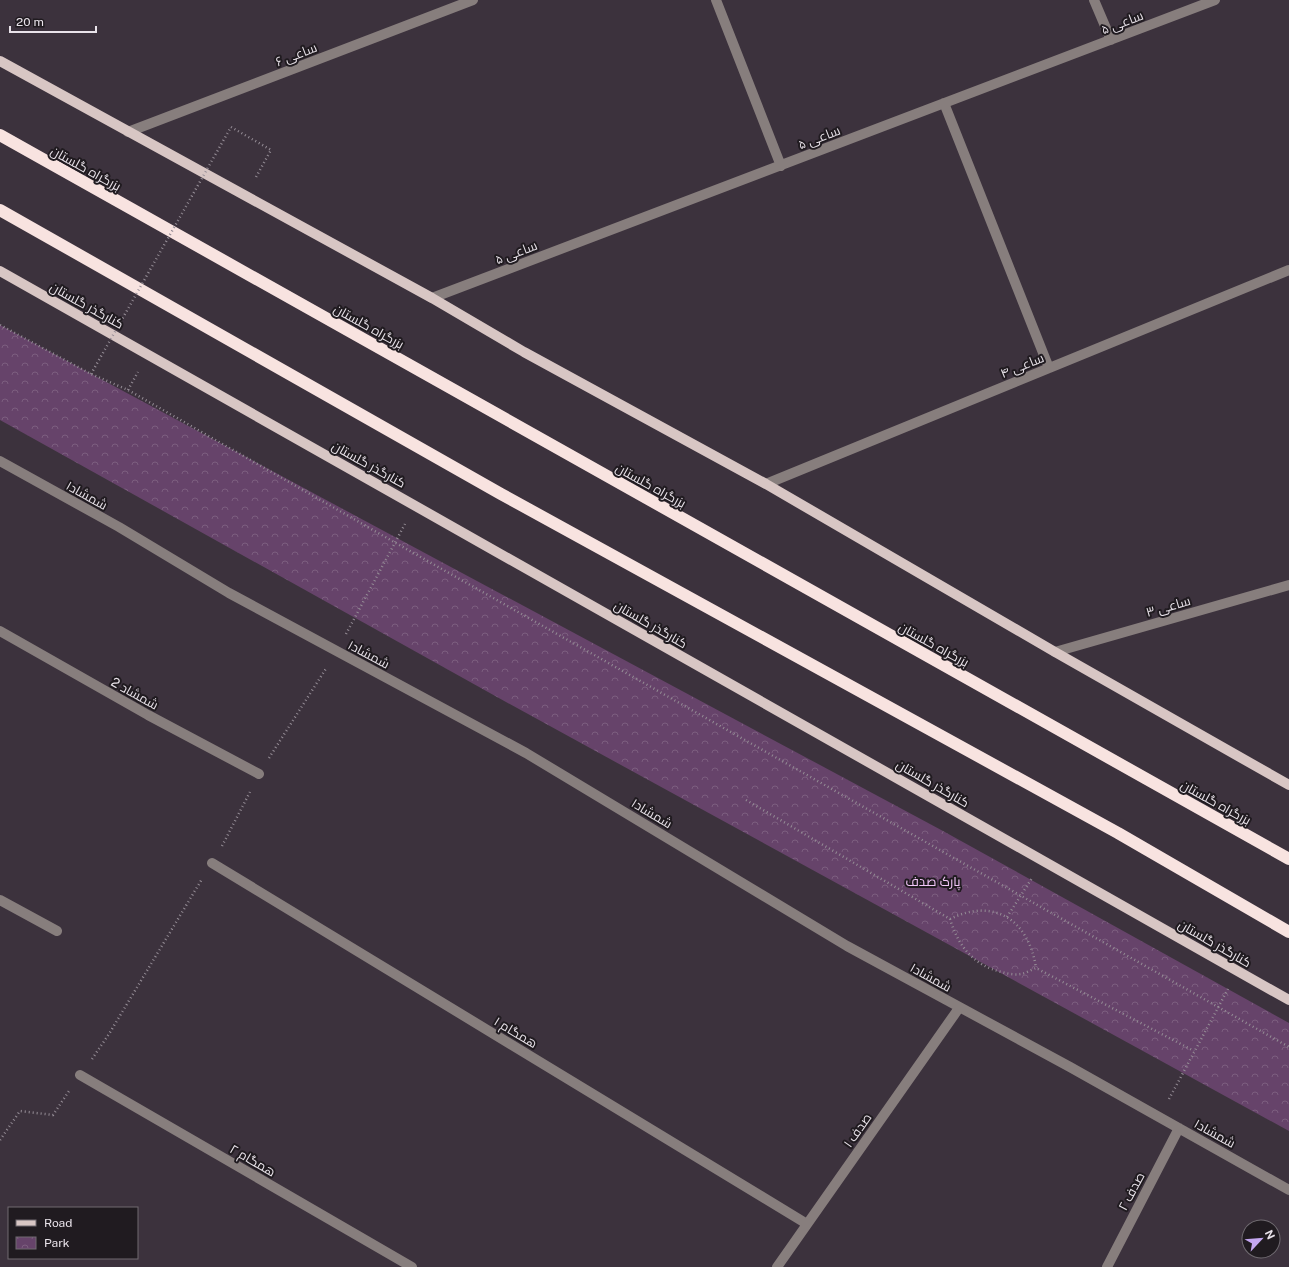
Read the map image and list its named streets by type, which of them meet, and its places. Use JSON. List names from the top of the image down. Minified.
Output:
{"streets":{"highway":["بزرگراه گلستان"],"main road":["کنارگذر گلستان"],"street":["ساعی ۵","ساعی ۶","ساعی ۴","شمشاد۱","ساعی ۳","شمشاد 2","همگام ۱","صدف ۱","همگام ۲","صدف ۲"]},"crossings":[["شمشاد۱","صدف ۱"],["شمشاد۱","صدف ۲"],["همگام ۱","صدف ۱"]],"parks":["پارک صدف"],"legend":["Road","Park"],"scale_bar":"20 m","north":"top right"}
